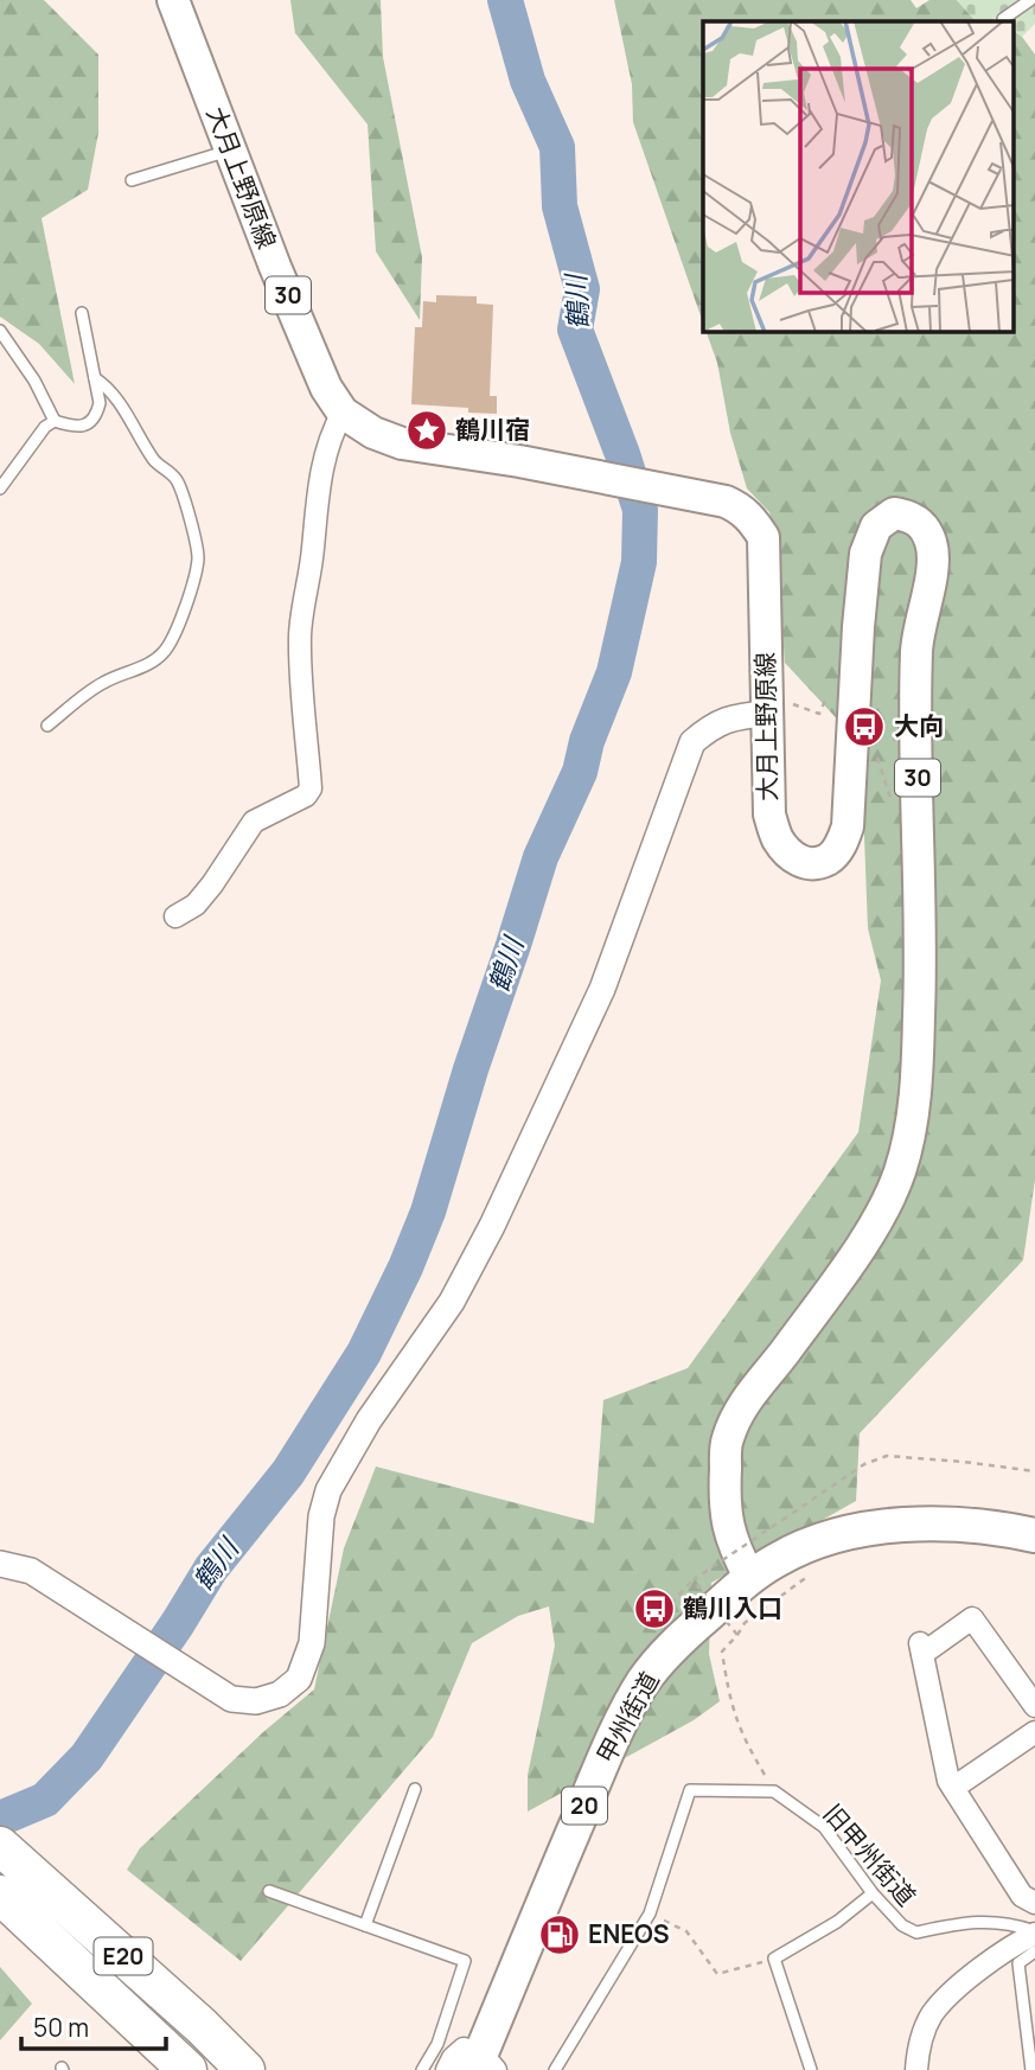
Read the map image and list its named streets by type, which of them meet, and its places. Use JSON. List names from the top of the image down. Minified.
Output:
{"streets":{"highway":["甲州街道","20","E20"],"main road":["大月上野原線","30"],"lane":["旧甲州街道"]},"crossings":[["大月上野原線","甲州街道"]],"water":["鶴川"],"places":{"place":["鶴川宿"],"bus stop":["大向","鶴川入口"],"fuel station":["ENEOS"]},"scale_bar":"50 m"}
